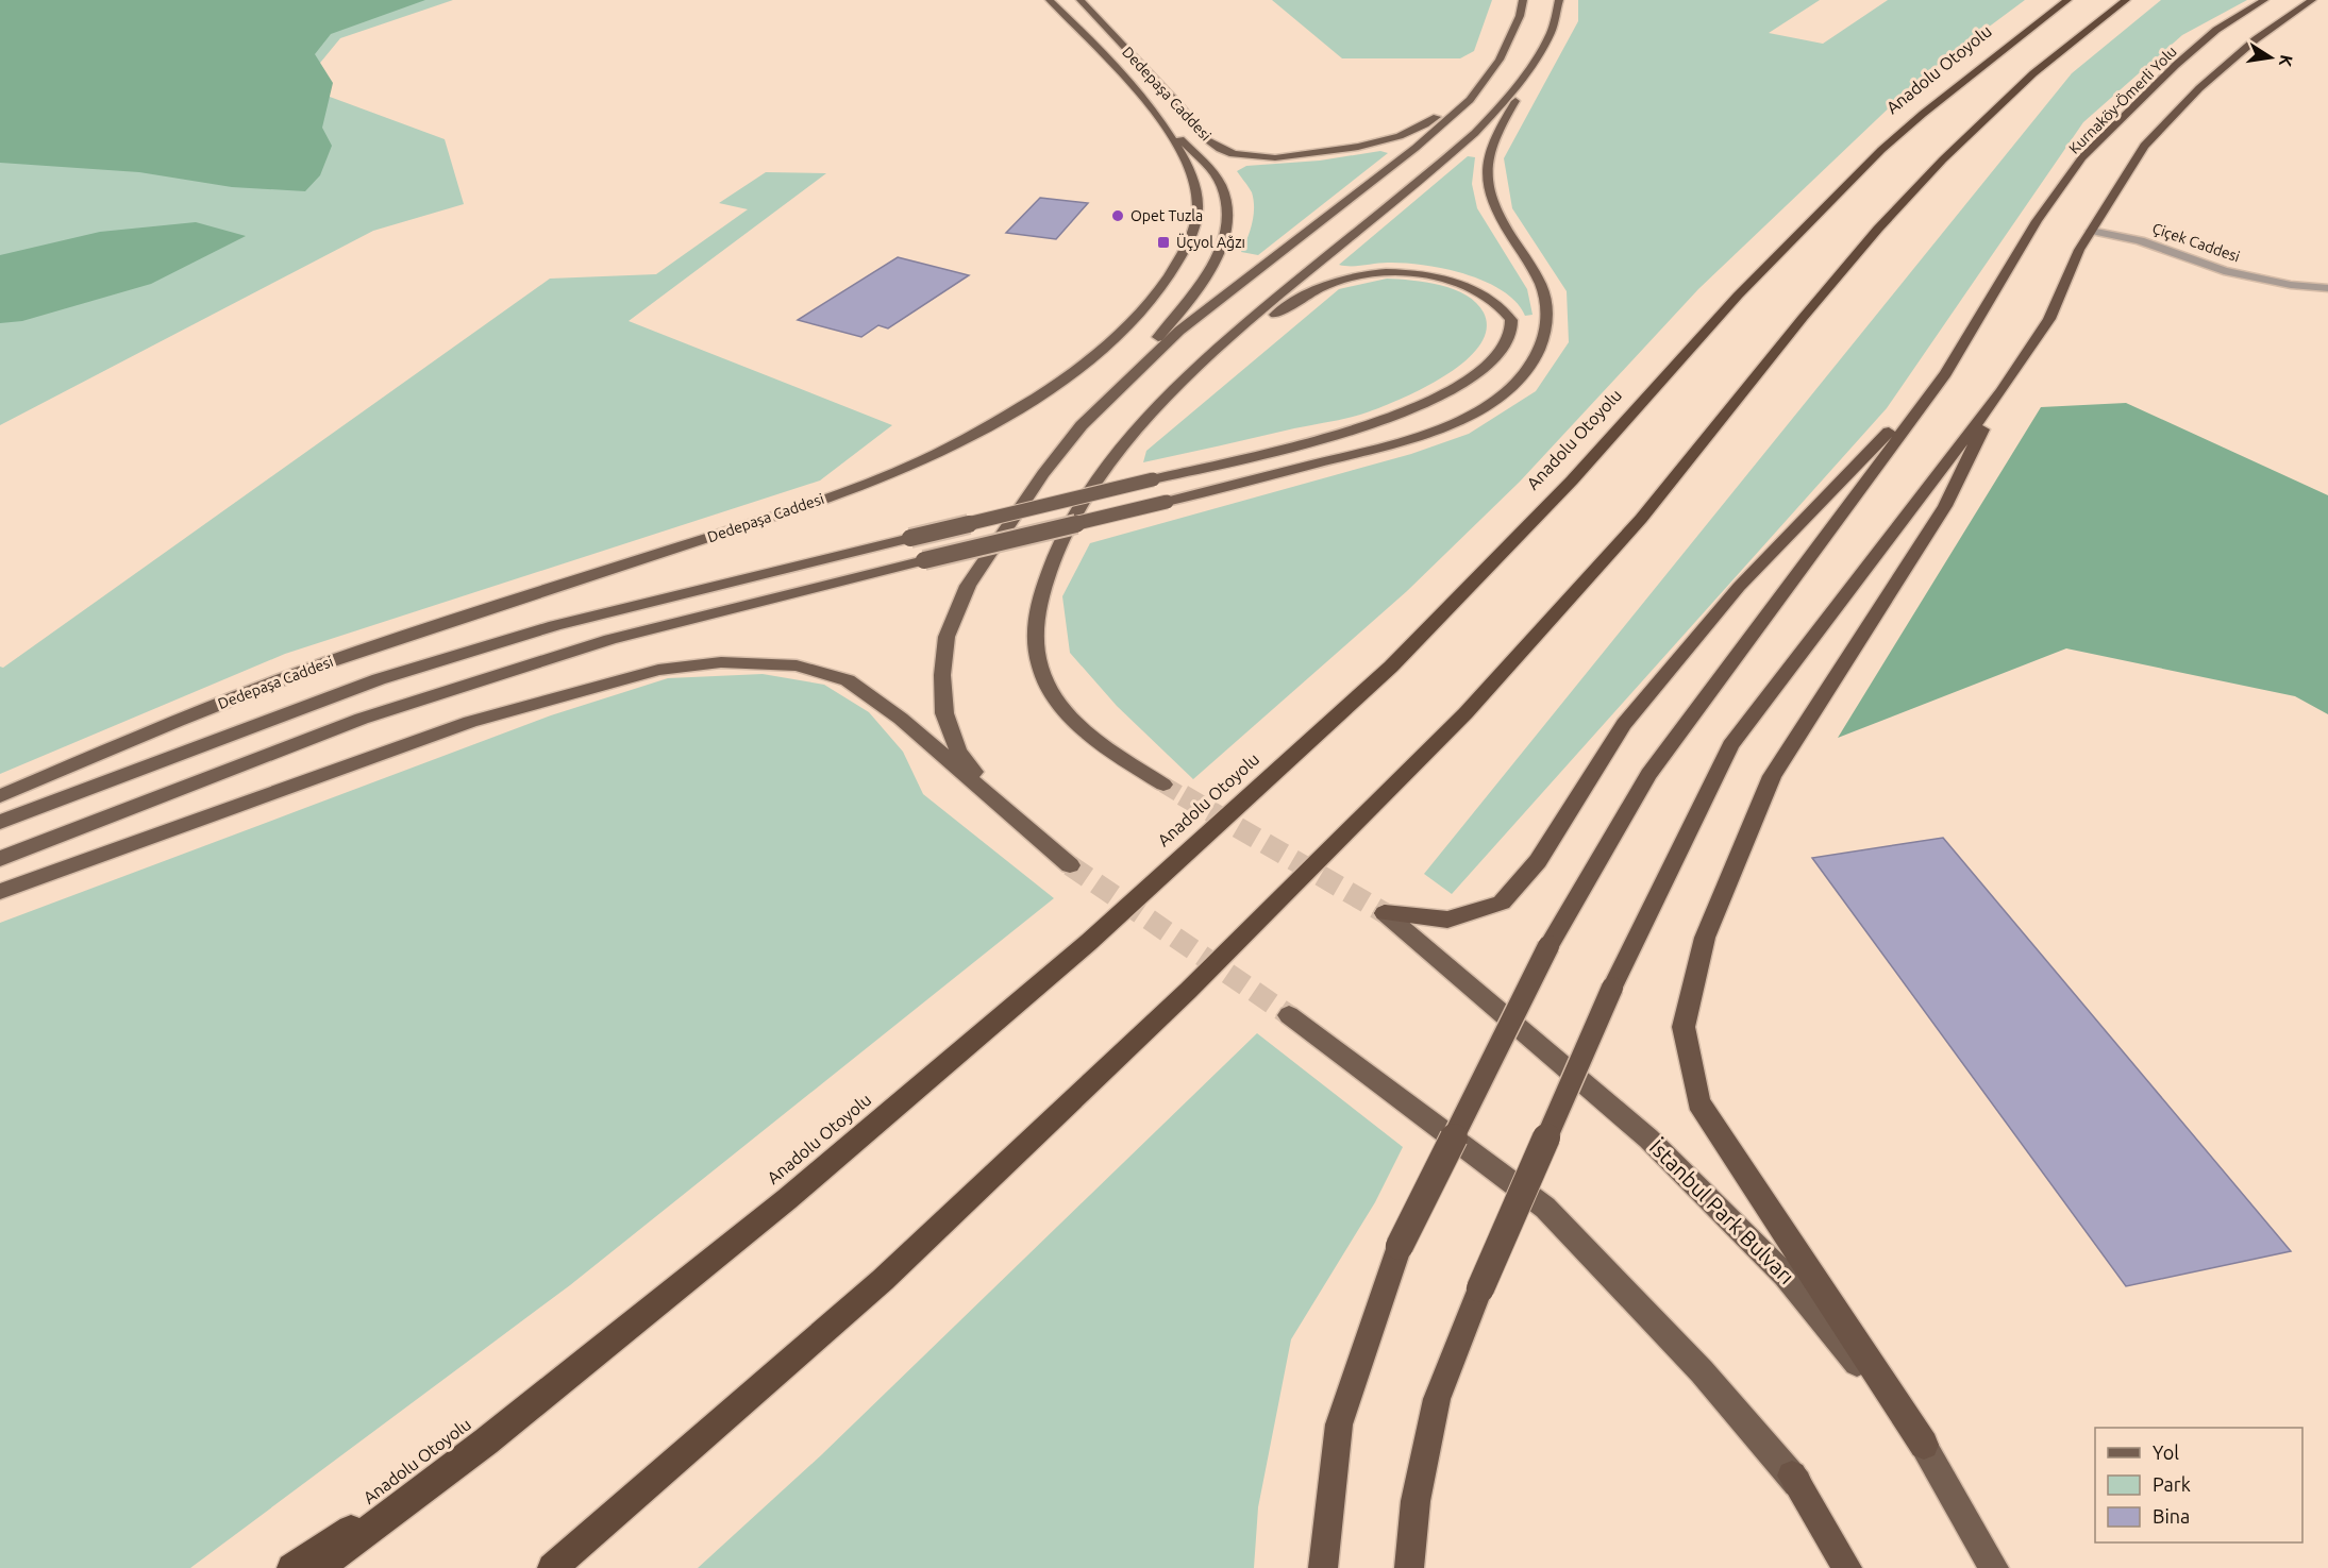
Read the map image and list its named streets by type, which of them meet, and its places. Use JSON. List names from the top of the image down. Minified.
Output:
{"streets":{"highway":["Anadolu Otoyolu","Kurnaköy-Ömerli Yolu"],"main road":["Dedepaşa Caddesi","İstanbul Park Bulvarı"],"street":["Çiçek Caddesi"]},"places":{"other":["Opet Tuzla"],"transit":["Üçyol Ağzı"]},"legend":["Yol","Park","Bina"],"north":"right"}
